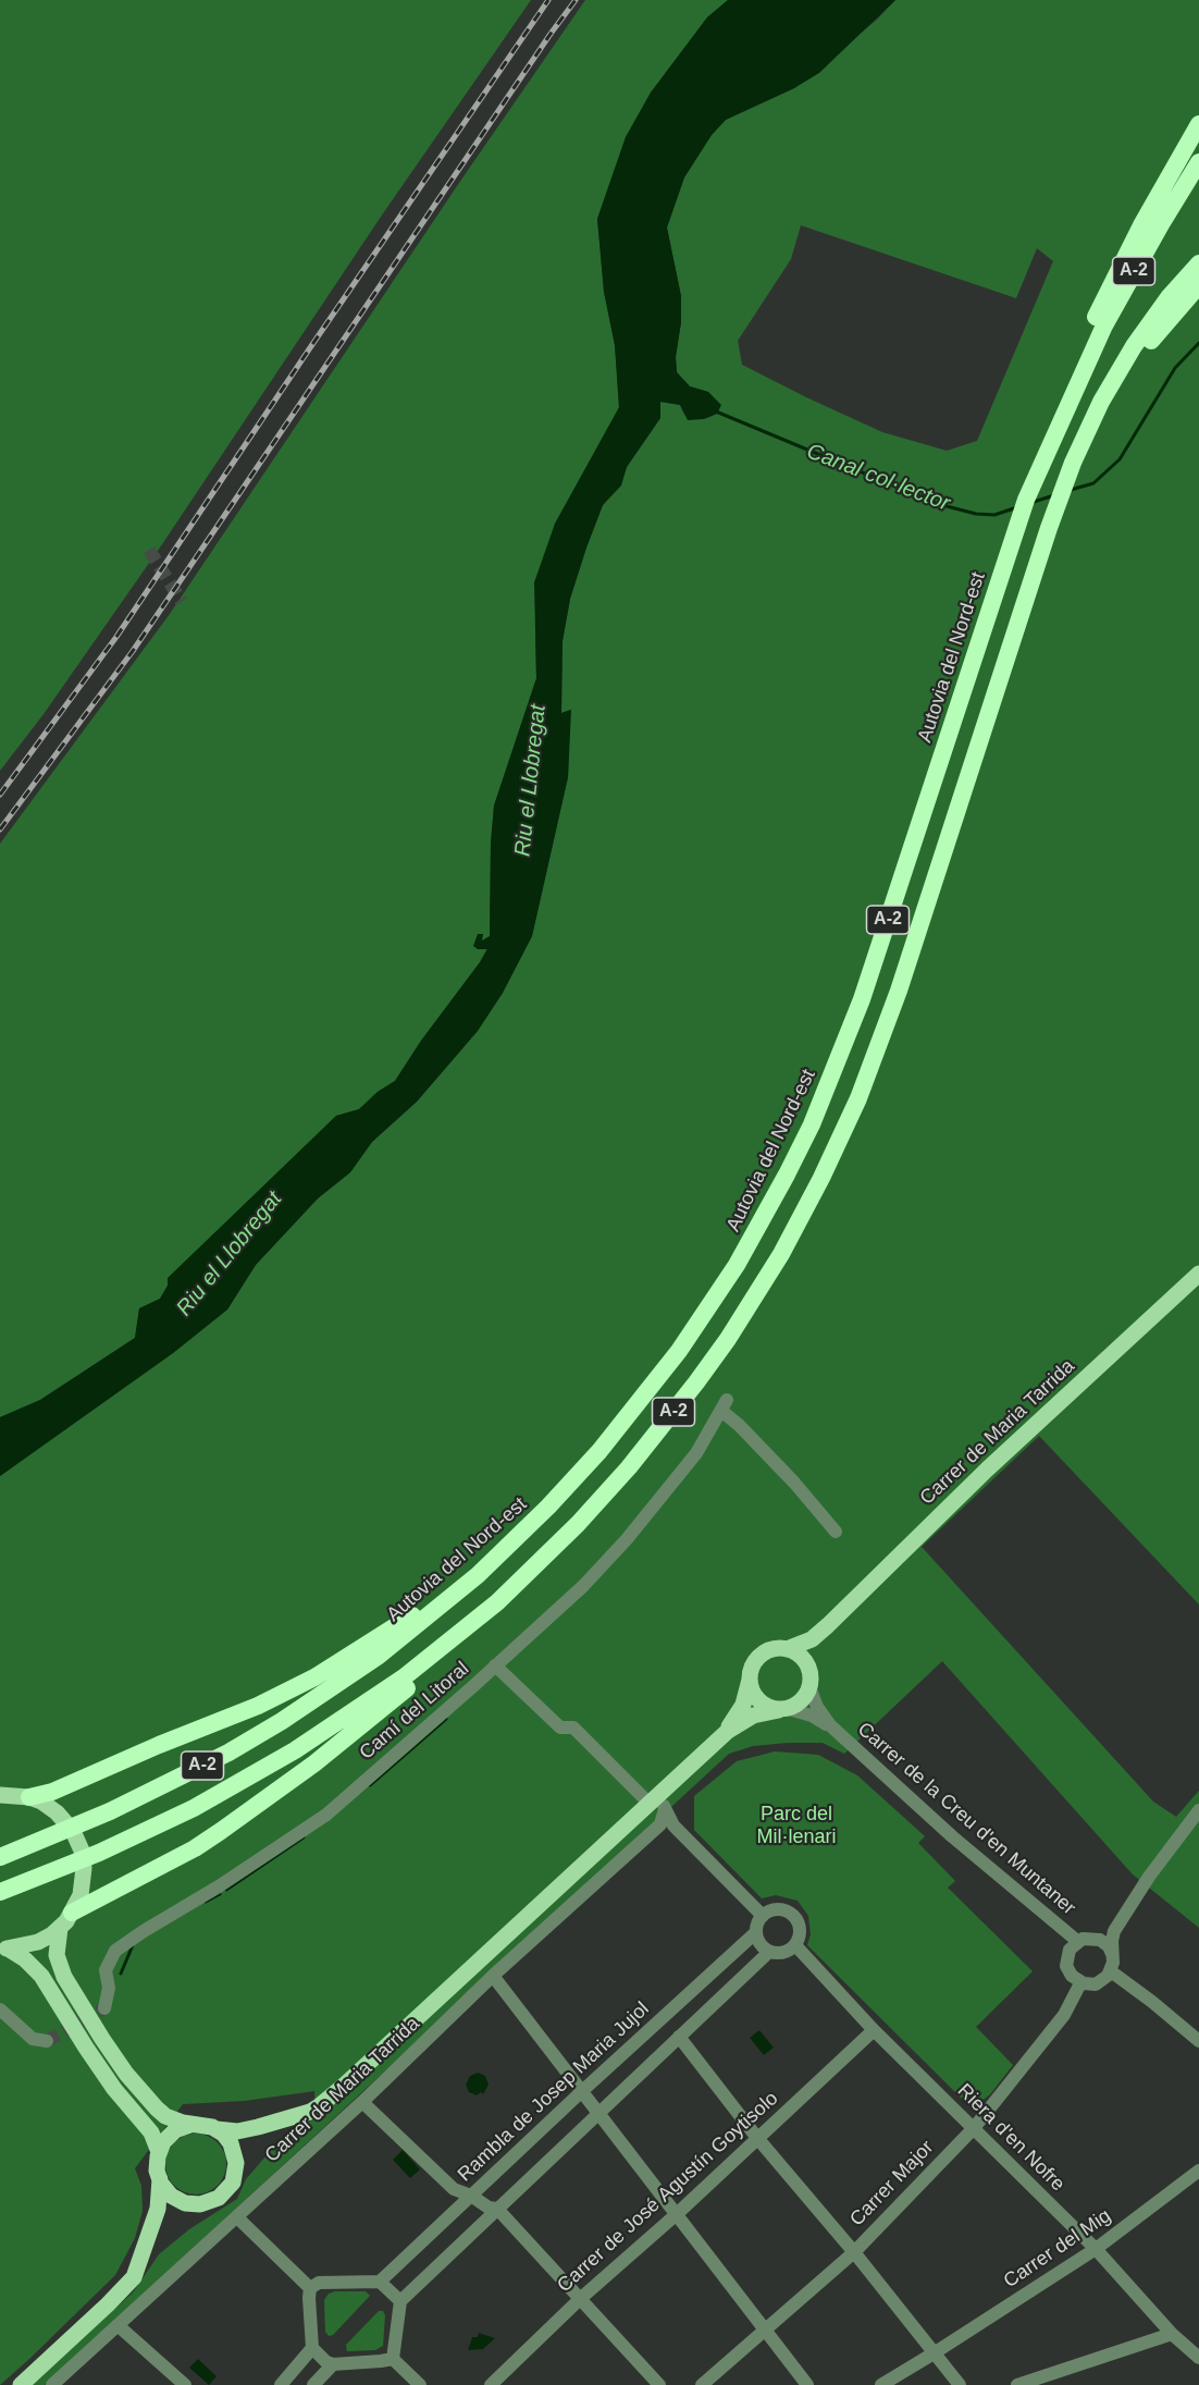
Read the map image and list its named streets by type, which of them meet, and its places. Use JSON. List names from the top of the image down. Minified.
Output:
{"streets":{"highway":["A-2","Autovia del Nord-est"],"main road":["Carrer de Maria Tarrida"],"street":["Camí del Litoral","Carrer de la Creu d'en Muntaner","Rambla de Josep Maria Jujol","Riera d'en Nofre","Carrer Major","Carrer de José Agustín Goytisolo","Carrer del Mig"]},"crossings":[["Carrer de Maria Tarrida","Carrer de la Creu d'en Muntaner"],["Carrer de la Creu d'en Muntaner","Carrer Major"],["Rambla de Josep Maria Jujol","Riera d'en Nofre"],["Riera d'en Nofre","Carrer Major"],["Riera d'en Nofre","Carrer de José Agustín Goytisolo"],["Riera d'en Nofre","Carrer del Mig"]],"water":["Canal col·lector","Riu el Llobregat"],"parks":["Parc del Mil·lenari"]}
